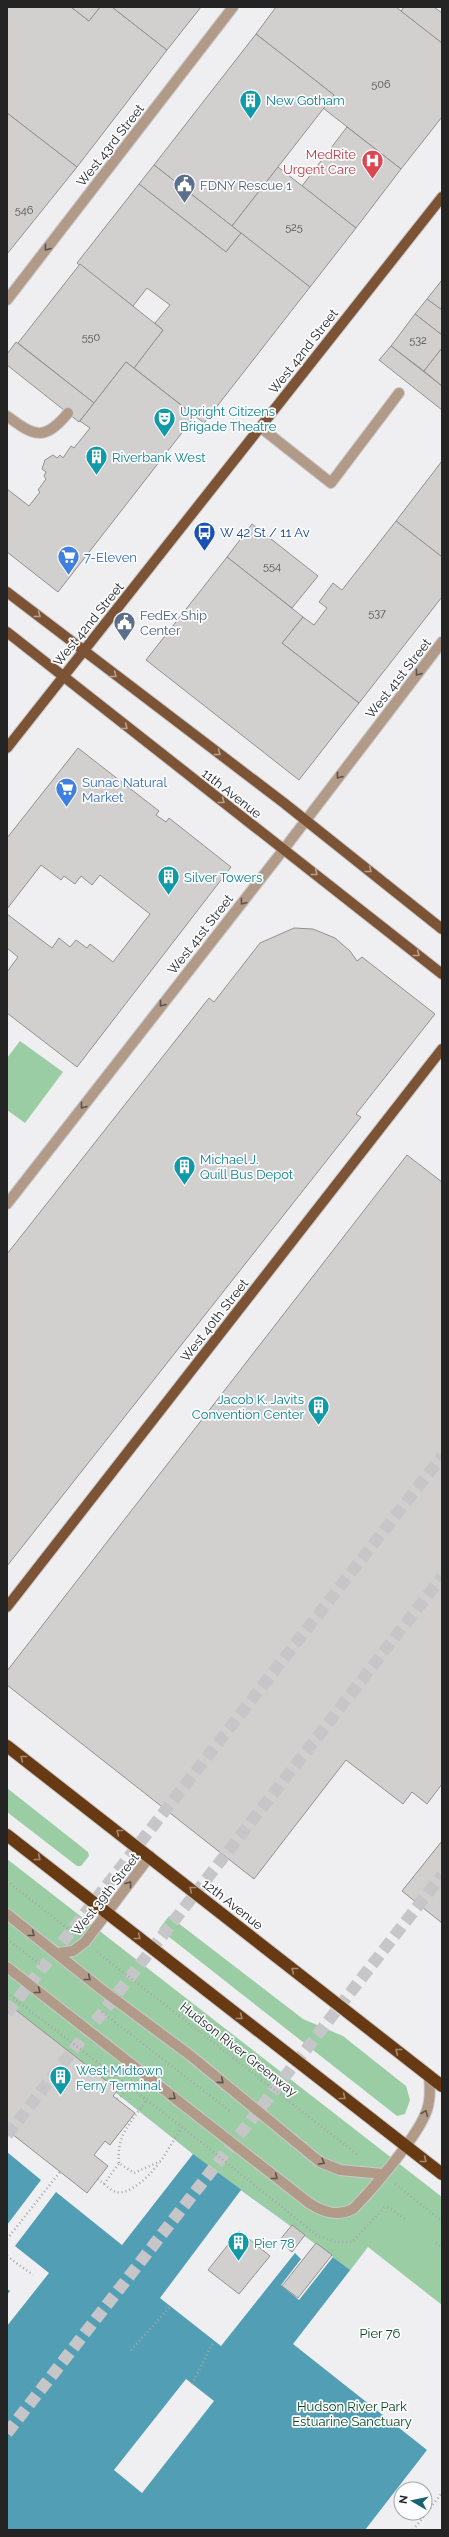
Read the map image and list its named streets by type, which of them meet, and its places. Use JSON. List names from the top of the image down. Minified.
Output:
{"streets":{"highway":["12th Avenue"],"main road":["West 42nd Street","11th Avenue","West 40th Street"],"street":["West 43rd Street","West 41st Street","West 39th Street"],"path":["Hudson River Greenway"]},"crossings":[["West 42nd Street","11th Avenue"],["West 41st Street","11th Avenue"],["West 39th Street","12th Avenue"]],"one_way":["West 43rd Street","West 41st Street","11th Avenue","West 39th Street"],"parks":["Pier 76","Hudson River Park Estuarine Sanctuary"],"places":{"building":["New Gotham","Riverbank West","Silver Towers","Michael J. Quill Bus Depot","Jacob K. Javits Convention Center","West Midtown Ferry Terminal","Pier 78"],"hospital":["MedRite Urgent Care"],"public building":["FDNY Rescue 1","FedEx Ship Center"],"theatre":["Upright Citizens Brigade Theatre"],"bus stop":["W 42 St / 11 Av"],"supermarket":["7-Eleven","Sunac Natural Market"]},"house_numbers":["506","546","525","550","532","554","537"],"north":"left"}
